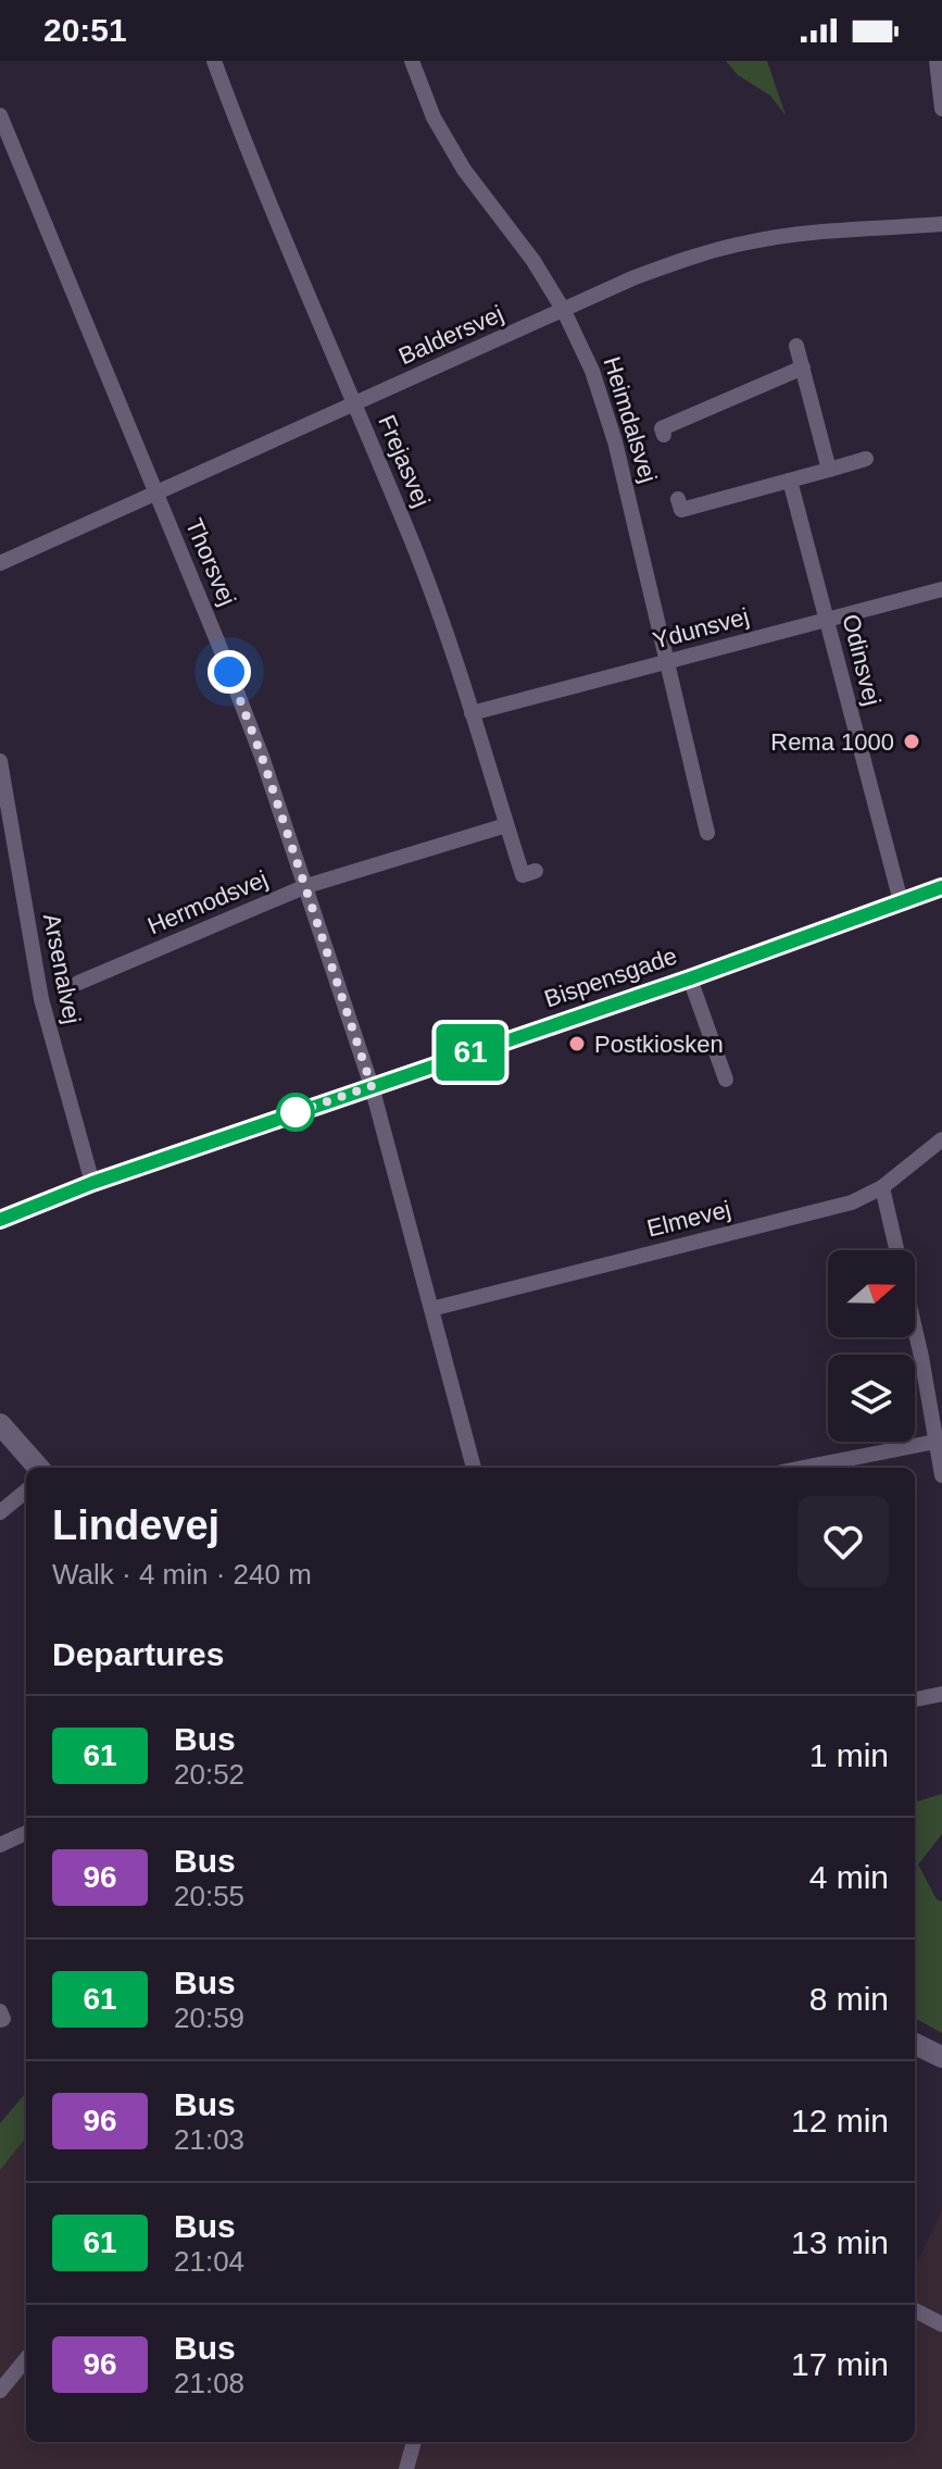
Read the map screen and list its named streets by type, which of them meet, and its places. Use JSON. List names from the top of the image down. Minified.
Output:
{"streets":{"street":["Baldersvej","Heimdalsvej","Frejasvej","Thorsvej","Ydunsvej","Odinsvej","Hermodsvej","Arsenalvej","Bispensgade","Elmevej"]},"crossings":[["Baldersvej","Heimdalsvej"],["Baldersvej","Frejasvej"],["Baldersvej","Thorsvej"],["Heimdalsvej","Ydunsvej"],["Frejasvej","Ydunsvej"],["Frejasvej","Hermodsvej"],["Thorsvej","Hermodsvej"],["Thorsvej","Bispensgade"],["Thorsvej","Elmevej"],["Ydunsvej","Odinsvej"],["Odinsvej","Bispensgade"],["Arsenalvej","Bispensgade"]],"places":["Rema 1000","Postkiosken"],"lines":["bus line 61"],"north":"right","page":{"status":"20:51","on_map":"61","heading":[["Lindevej","Walk · 4 min · 240 m"],"Departures"],"list":[{"mark":"61","name":"Bus","note":"20:52","value":"1 min"},{"mark":"96","name":"Bus","note":"20:55","value":"4 min"},{"mark":"61","name":"Bus","note":"20:59","value":"8 min"},{"mark":"96","name":"Bus","note":"21:03","value":"12 min"},{"mark":"61","name":"Bus","note":"21:04","value":"13 min"},{"mark":"96","name":"Bus","note":"21:08","value":"17 min"}]}}
